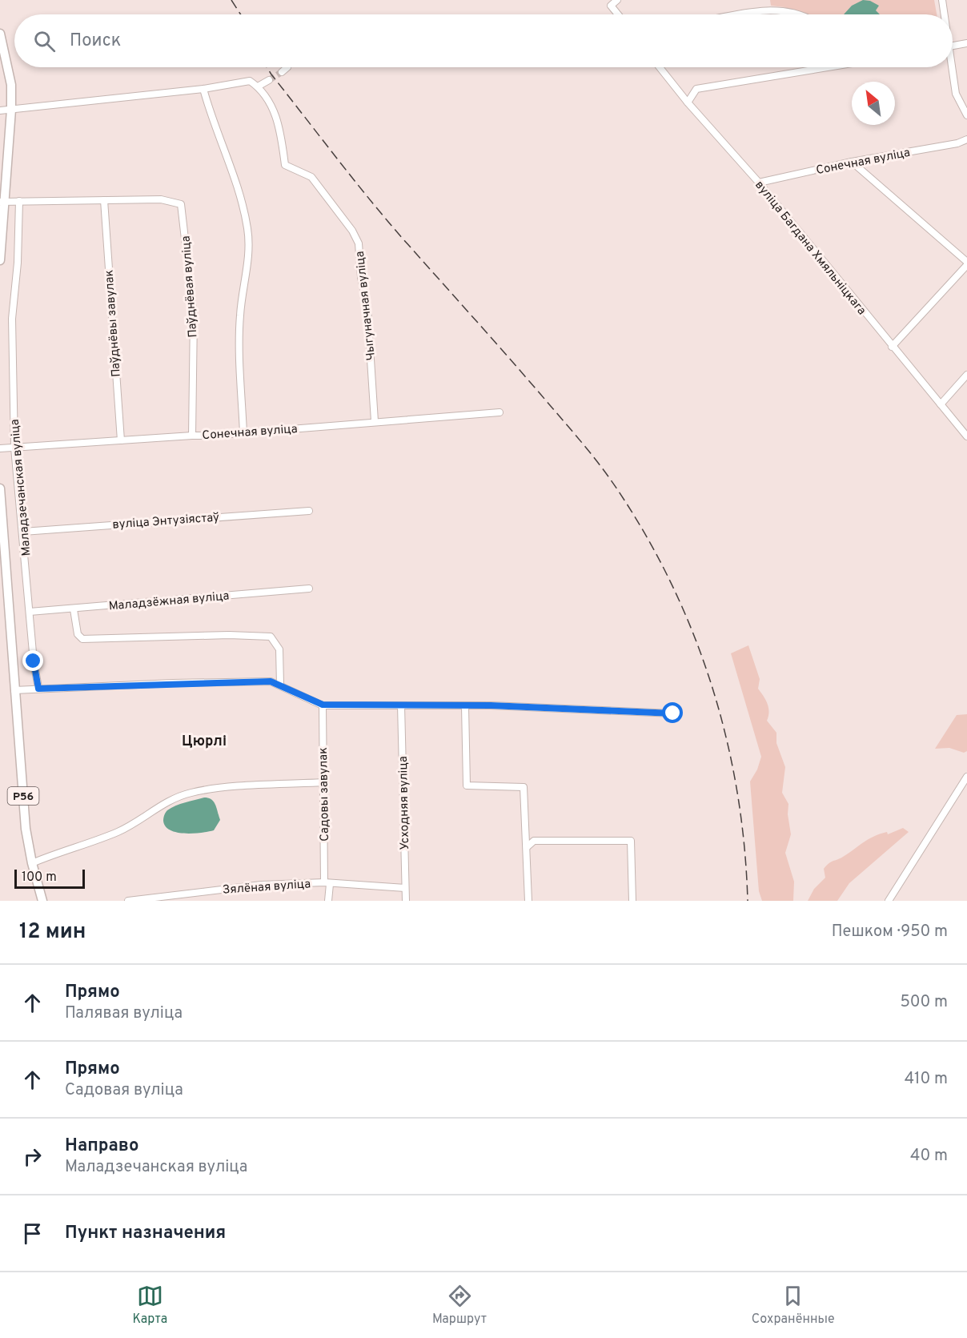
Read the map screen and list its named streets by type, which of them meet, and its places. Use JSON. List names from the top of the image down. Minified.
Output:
{"streets":{"main road":["Маладзечанская вуліца","Р56"],"street":["Сонечная вуліца","вуліца Багдана Хмяльніцкага","Паўднёвая вуліца","Чыгуначная вуліца","Паўднёвы завулак","вуліца Энтузіястаў","Маладзёжная вуліца","Садовы завулак","Усходняя вуліца","Зялёная вуліца"]},"crossings":[["Сонечная вуліца","вуліца Багдана Хмяльніцкага"],["Сонечная вуліца","Паўднёвая вуліца"],["Сонечная вуліца","Чыгуначная вуліца"],["Сонечная вуліца","Паўднёвы завулак"],["Сонечная вуліца","Маладзечанская вуліца"],["Паўднёвая вуліца","Паўднёвы завулак"],["Маладзечанская вуліца","вуліца Энтузіястаў"],["Маладзечанская вуліца","Маладзёжная вуліца"],["Садовы завулак","Зялёная вуліца"],["Усходняя вуліца","Зялёная вуліца"]],"districts":["Цюрлі"],"scale_bar":"100 m","north":"top left","page":{"search":"Поиск","scale":"100 m","heading":["12 мин","Пешком · 950 m"],"list":[["Прямо","Палявая вуліца","500 m"],["Прямо","Садовая вуліца","410 m"],["Направо","Маладзечанская вуліца","40 m"],"Пункт назначения"],"nav":["Карта","Маршрут","Сохранённые"]}}
